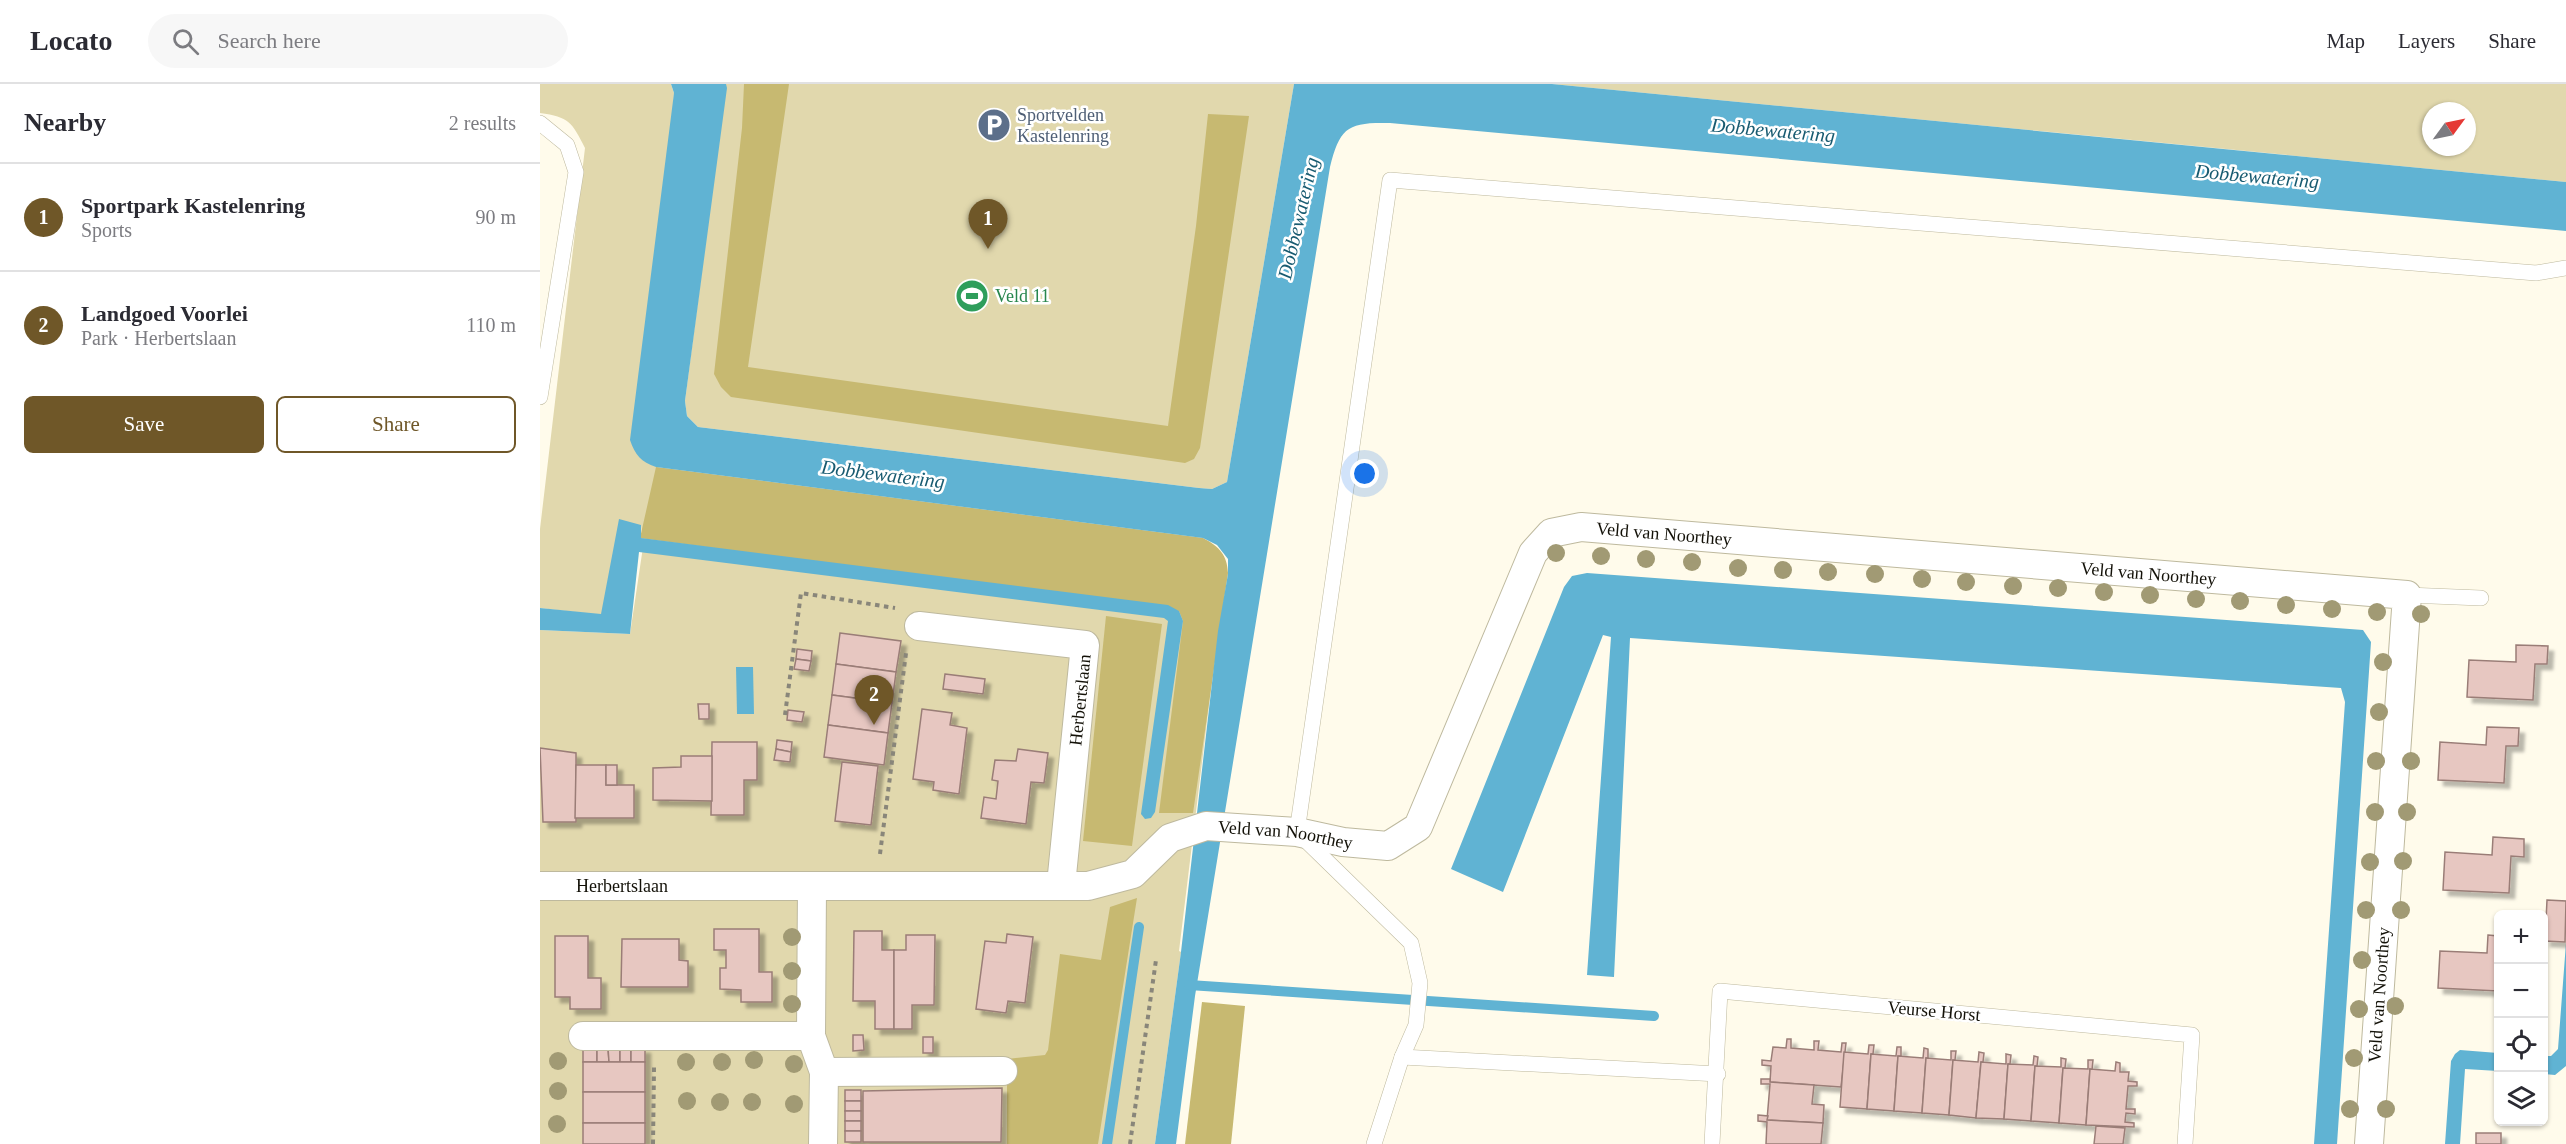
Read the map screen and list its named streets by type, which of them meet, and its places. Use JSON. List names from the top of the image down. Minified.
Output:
{"streets":{"street":["Veld van Noorthey","Herbertslaan"],"lane":["Veurse Horst"]},"crossings":[["Veld van Noorthey","Herbertslaan"]],"water":["Dobbewatering"],"places":{"parking":["Sportvelden Kastelenring"],"sports":["Veld 11"]},"north":"top right","page":{"header":"Locato","search":"Search here","nav":["Map","Layers","Share"],"heading":["Nearby","2 results"],"list":[{"mark":"1","name":"Sportpark Kastelenring","note":"Sports","value":"90 m"},{"mark":"2","name":"Landgoed Voorlei","note":"Park · Herbertslaan","value":"110 m"}],"pins":["1","2"],"buttons":["Save","Share"],"map_buttons":["+","−"]}}
